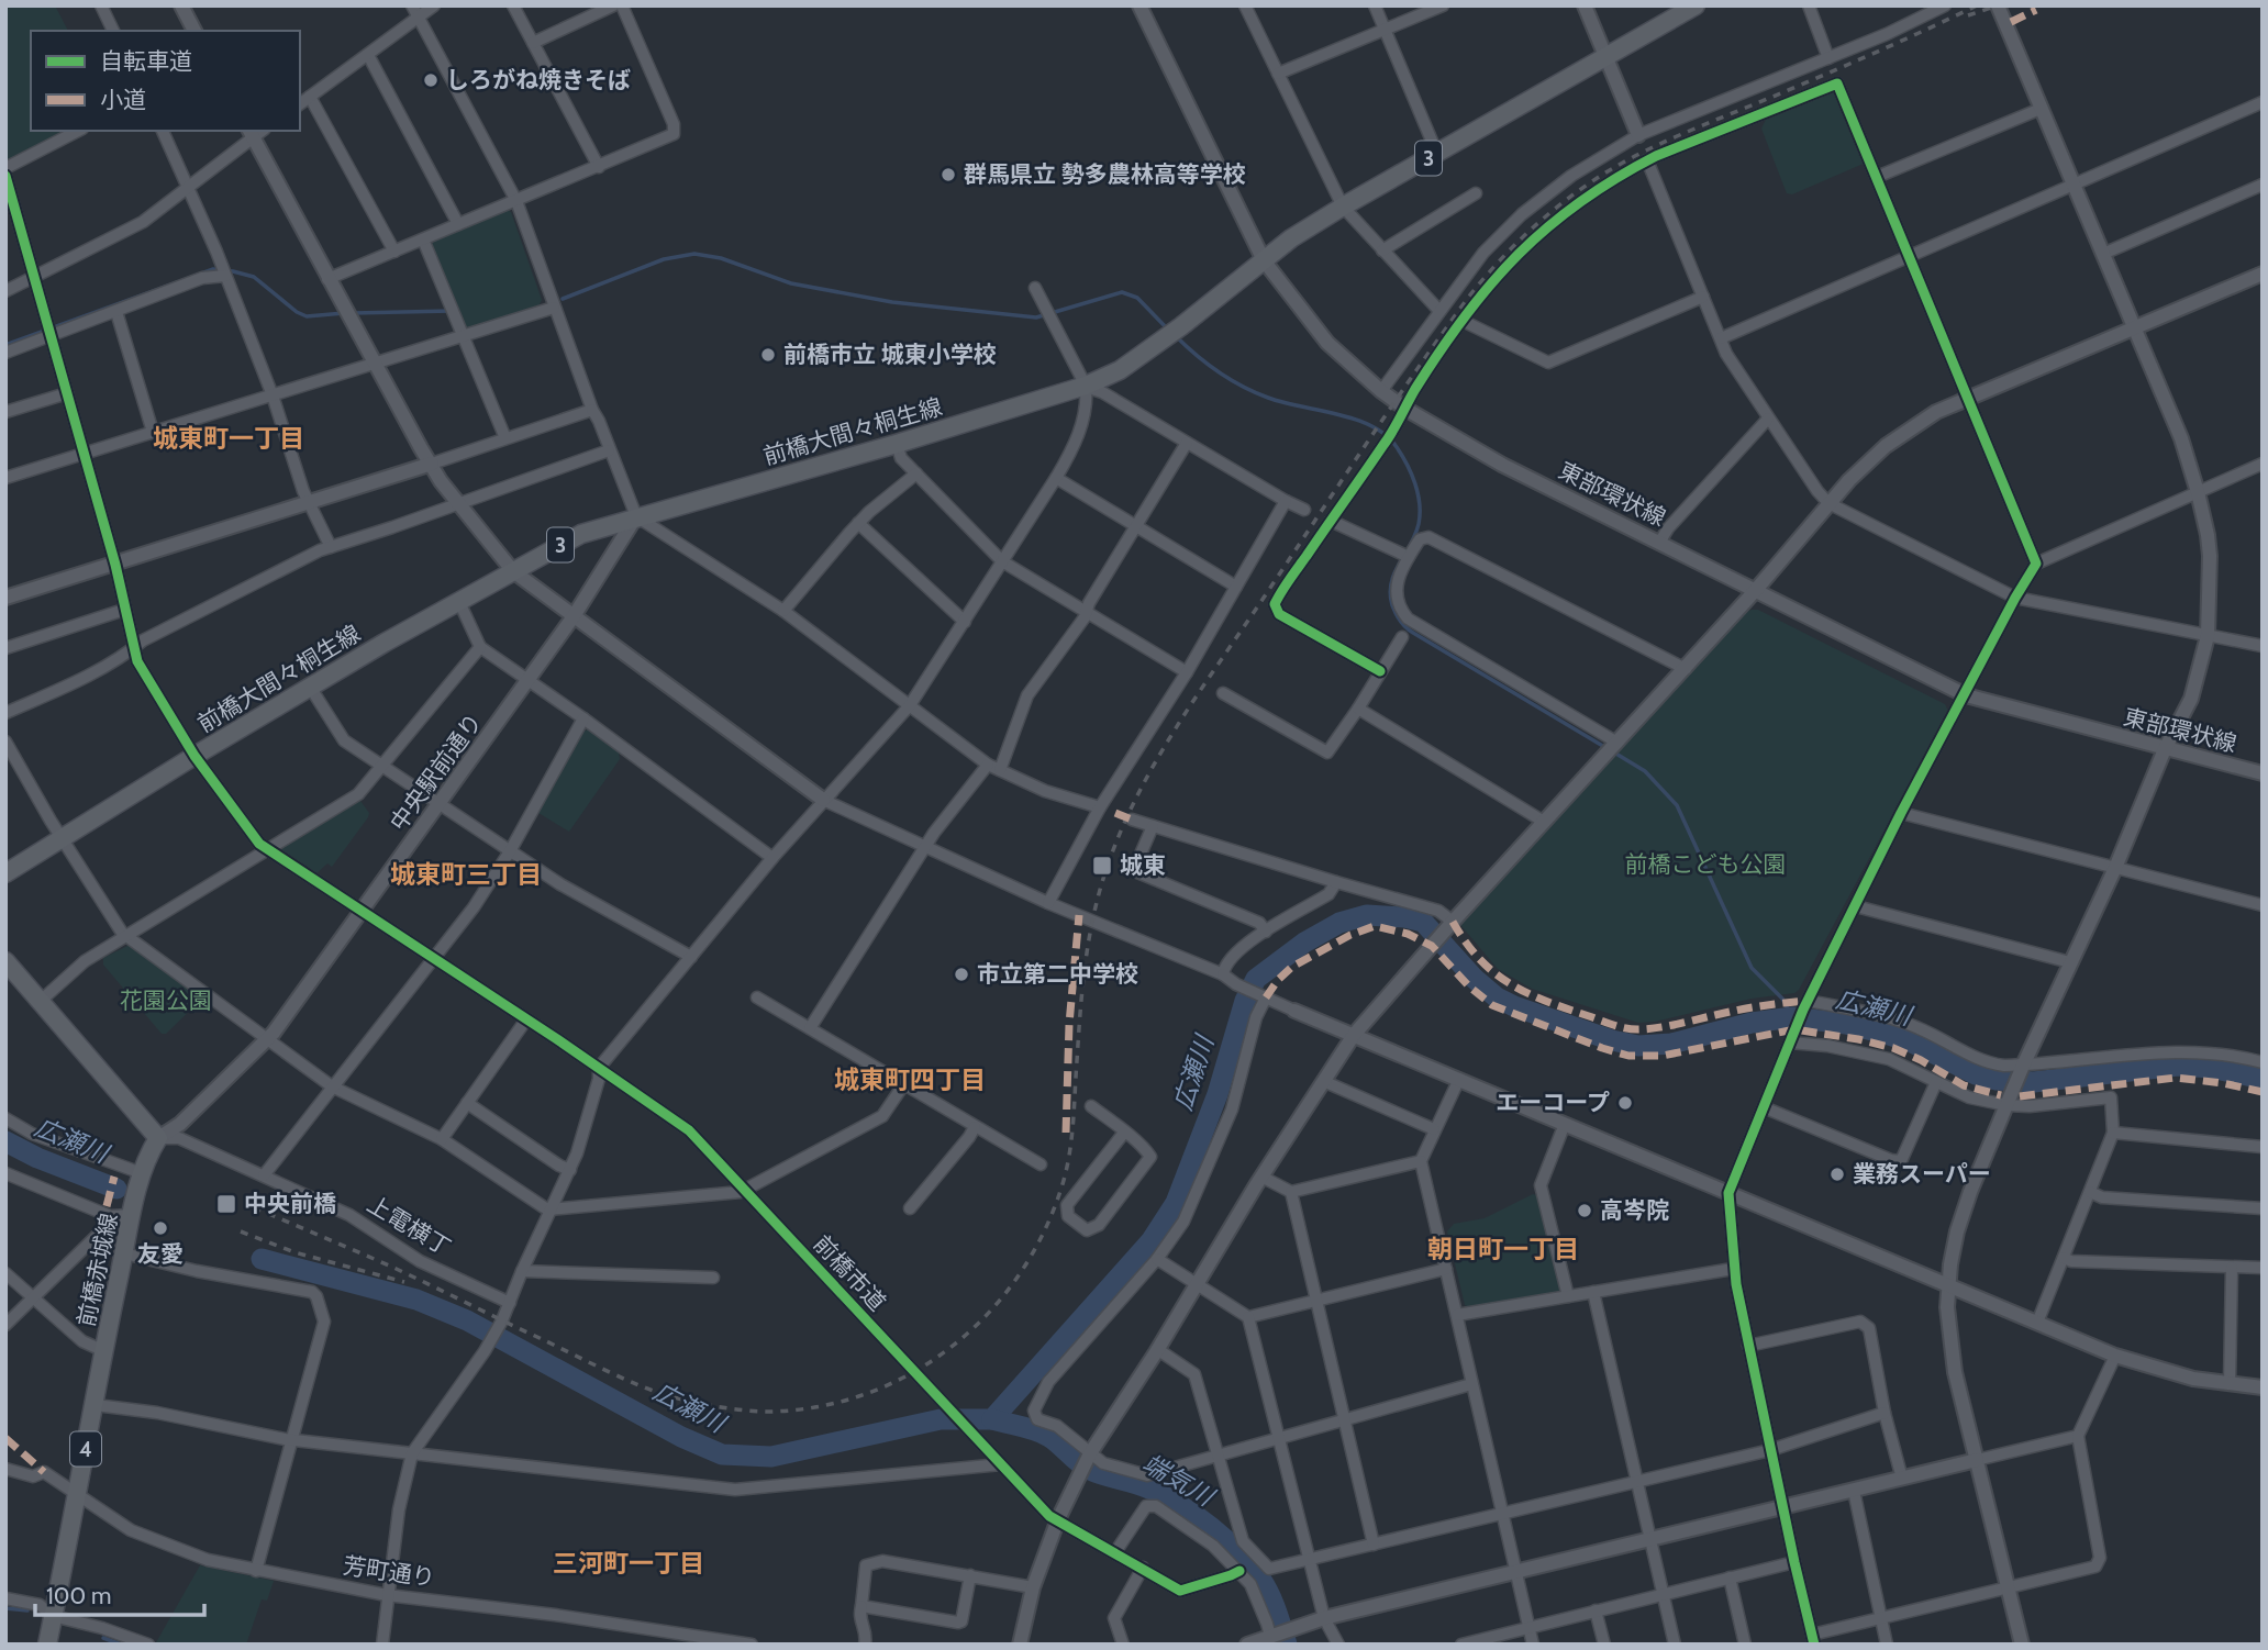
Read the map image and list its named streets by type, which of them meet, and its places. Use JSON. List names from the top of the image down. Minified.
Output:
{"streets":{"main road":["3","前橋大間々桐生線","前橋赤城線","4"],"street":["東部環状線","中央駅前通り","上電横丁","前橋市道","芳町通り"]},"crossings":[["前橋大間々桐生線","東部環状線"],["前橋大間々桐生線","中央駅前通り"],["前橋大間々桐生線","前橋市道"],["中央駅前通り","上電横丁"],["中央駅前通り","前橋赤城線"],["中央駅前通り","前橋市道"],["上電横丁","前橋赤城線"],["前橋赤城線","芳町通り"]],"districts":["城東町一丁目","城東町三丁目","城東町四丁目","朝日町一丁目","三河町一丁目"],"water":["広瀬川","端気川"],"parks":["前橋こども公園","花園公園"],"places":{"other":["しろがね焼きそば","群馬県立 勢多農林高等学校","前橋市立 城東小学校","市立第二中学校","エーコープ","業務スーパー","高岑院","友愛"],"transit":["城東","中央前橋"]},"legend":["自転車道","小道"],"scale_bar":"100 m"}
